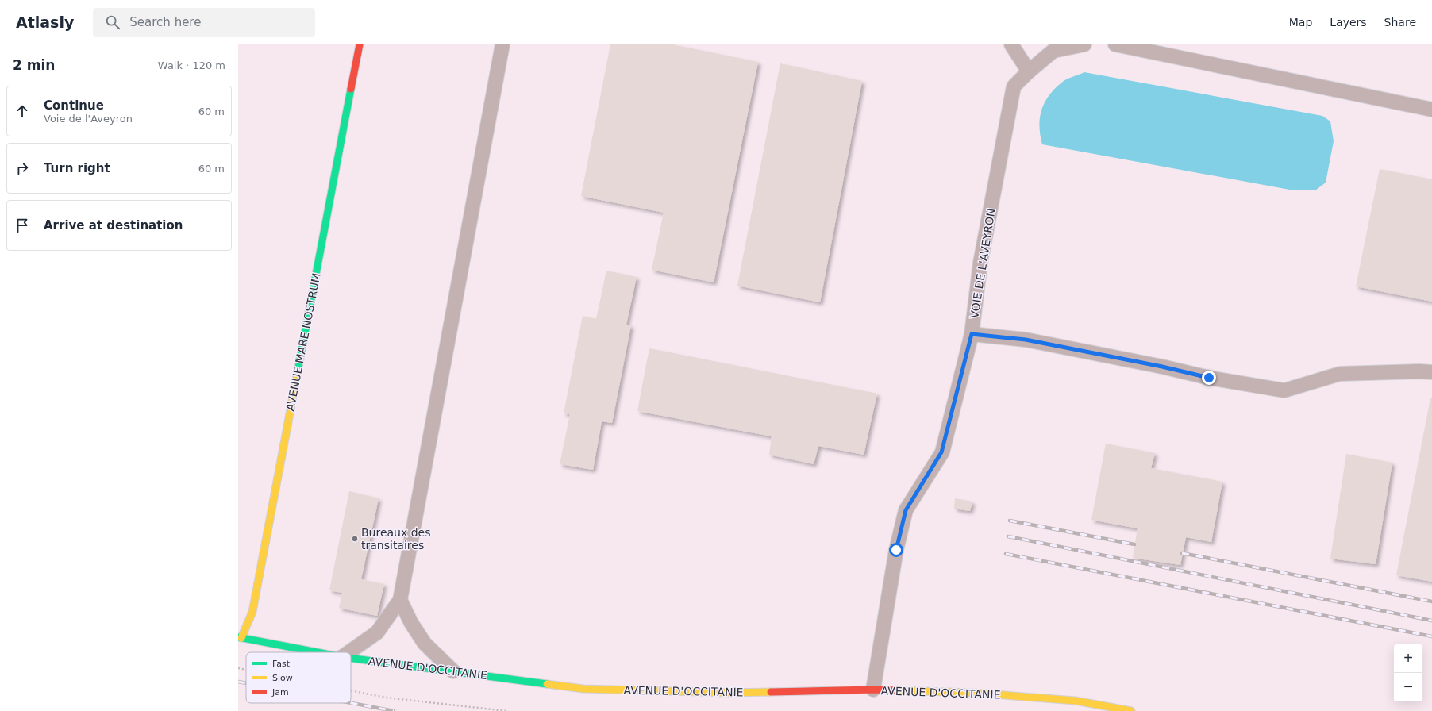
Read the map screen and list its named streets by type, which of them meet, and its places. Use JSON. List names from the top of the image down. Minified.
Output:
{"streets":{"street":["AVENUE MARE NOSTRUM","AVENUE D'OCCITANIE"],"lane":["VOIE DE L'AVEYRON"]},"crossings":[["VOIE DE L'AVEYRON","AVENUE D'OCCITANIE"],["AVENUE MARE NOSTRUM","AVENUE D'OCCITANIE"]],"places":["Bureaux des transitaires"],"legend":["Fast","Slow","Jam"],"page":{"header":"Atlasly","search":"Search here","nav":["Map","Layers","Share"],"heading":["2 min","Walk · 120 m"],"list":[["Continue","Voie de l'Aveyron","60 m"],["Turn right","60 m"],"Arrive at destination"],"map_buttons":["+","−"]}}
